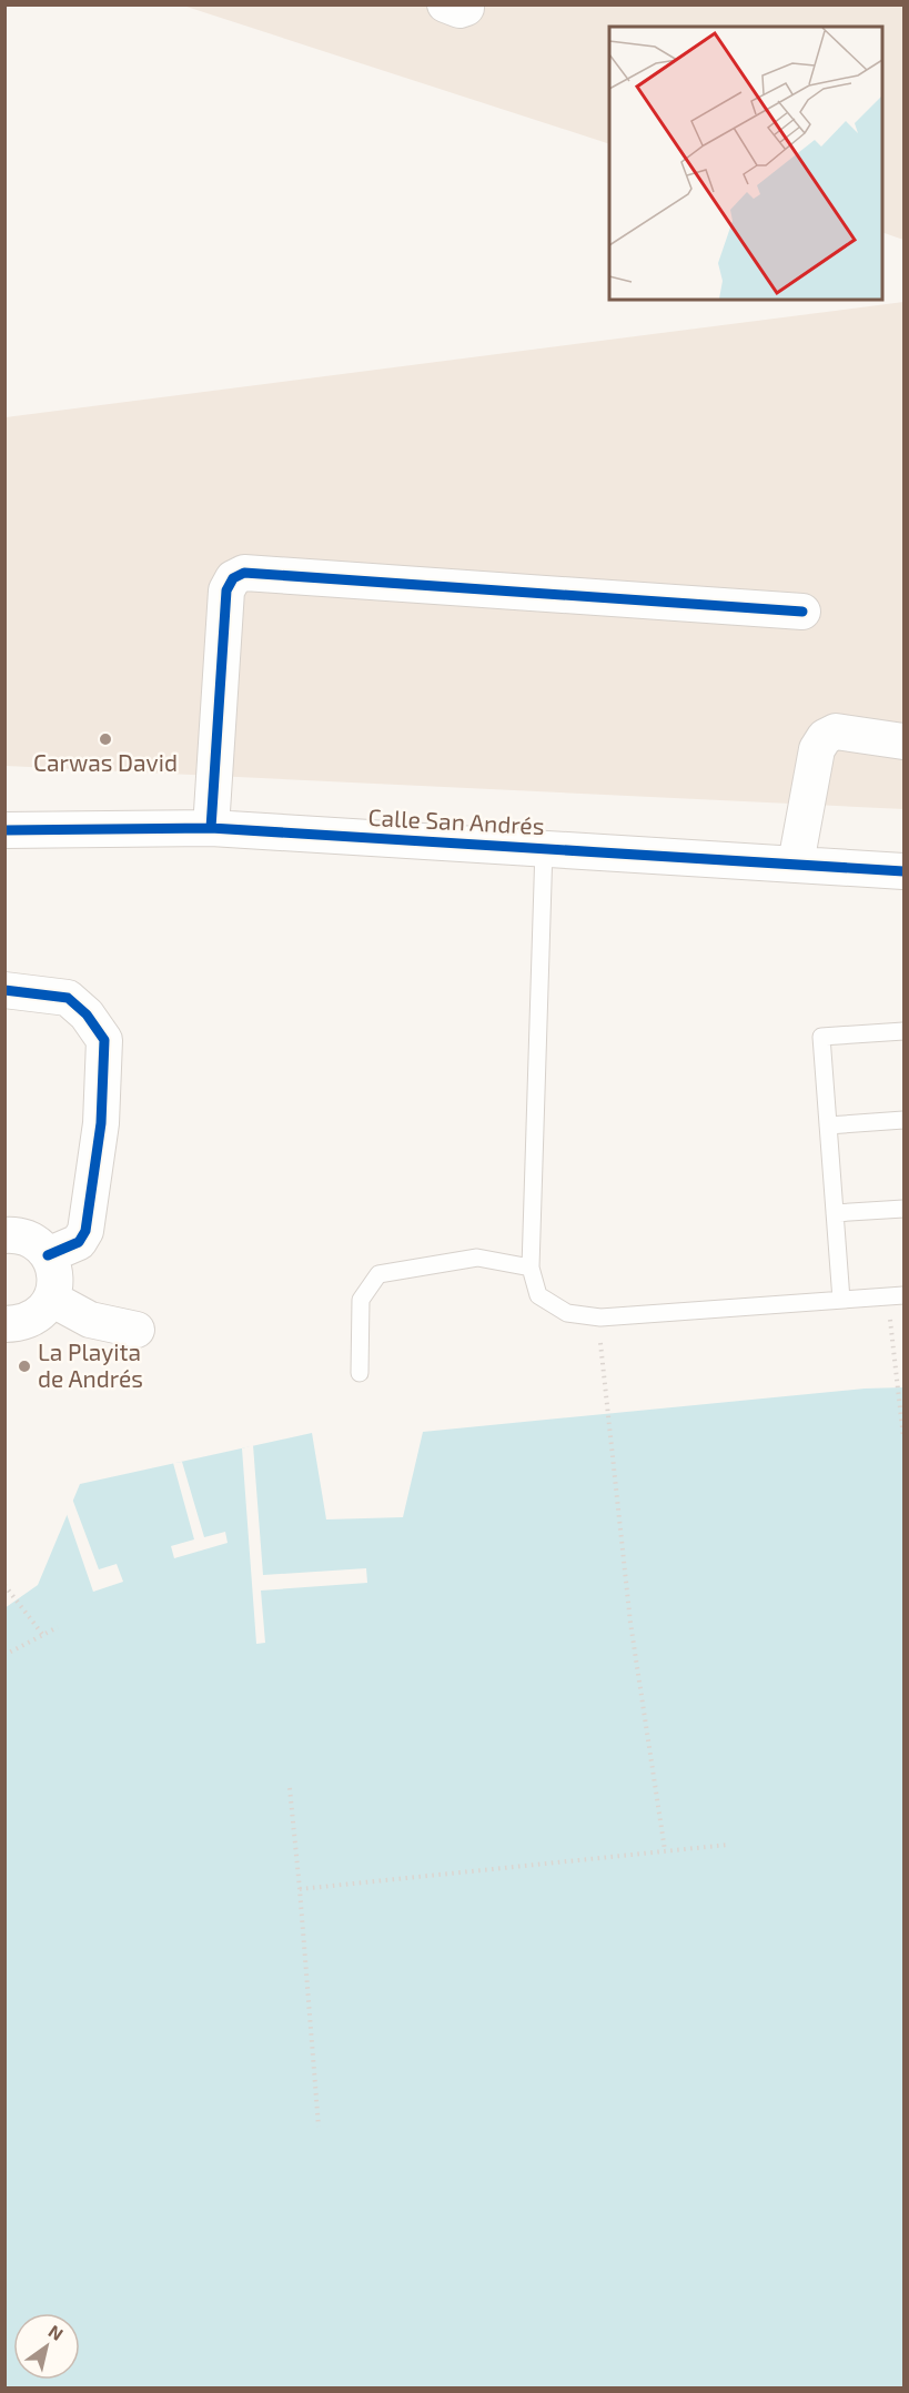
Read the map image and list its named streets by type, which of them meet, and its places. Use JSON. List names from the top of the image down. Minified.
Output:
{"streets":{"street":["Calle San Andrés"]},"places":["Carwas David","La Playita de Andrés"],"north":"top right"}
